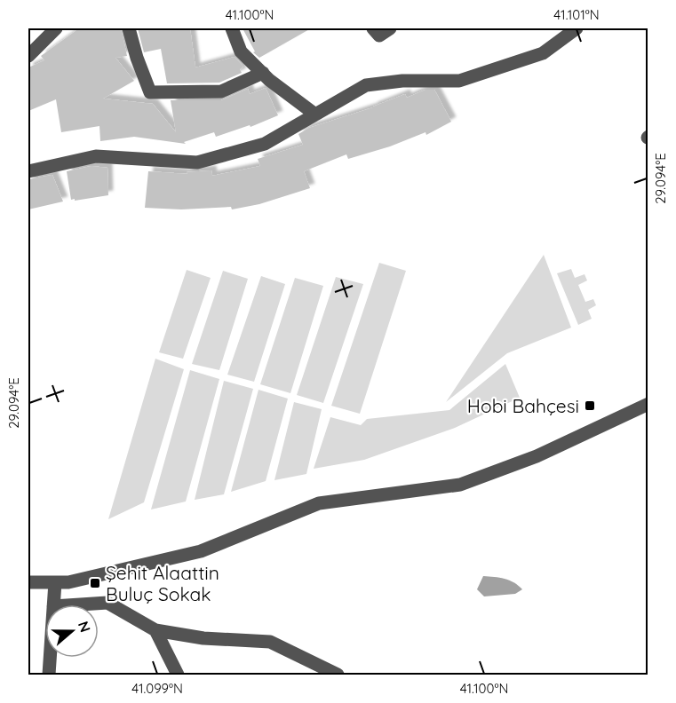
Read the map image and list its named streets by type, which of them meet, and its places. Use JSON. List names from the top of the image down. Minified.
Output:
{"places":{"transit":["Hobi Bahçesi","Şehit Alaattin Buluç Sokak"]},"north":"right","coordinates":["41.100°N","41.101°N","29.094°E","41.099°N"]}
